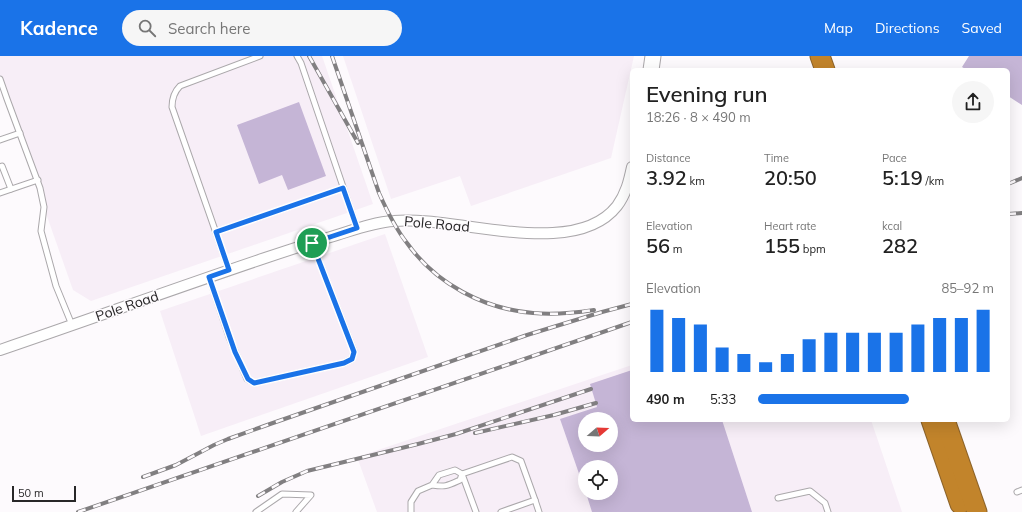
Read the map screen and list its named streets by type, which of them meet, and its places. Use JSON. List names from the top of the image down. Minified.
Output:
{"streets":{"street":["Pole Road"]},"scale_bar":"50 m","north":"right","page":{"header":"Kadence","search":"Search here","nav":["Map","Directions","Saved"],"heading":["Evening run","18:26 · 8 × 490 m"],"stats":[["Distance","3.92 km"],["Time","20:50"],["Pace","5:19 /km"],["Elevation","56 m"],["Heart rate","155 bpm"],["kcal","282"]],"chart":["Elevation","85–92 m"],"list":[{"name":"490 m","note":"5:33"}],"scale":"50 m"}}
